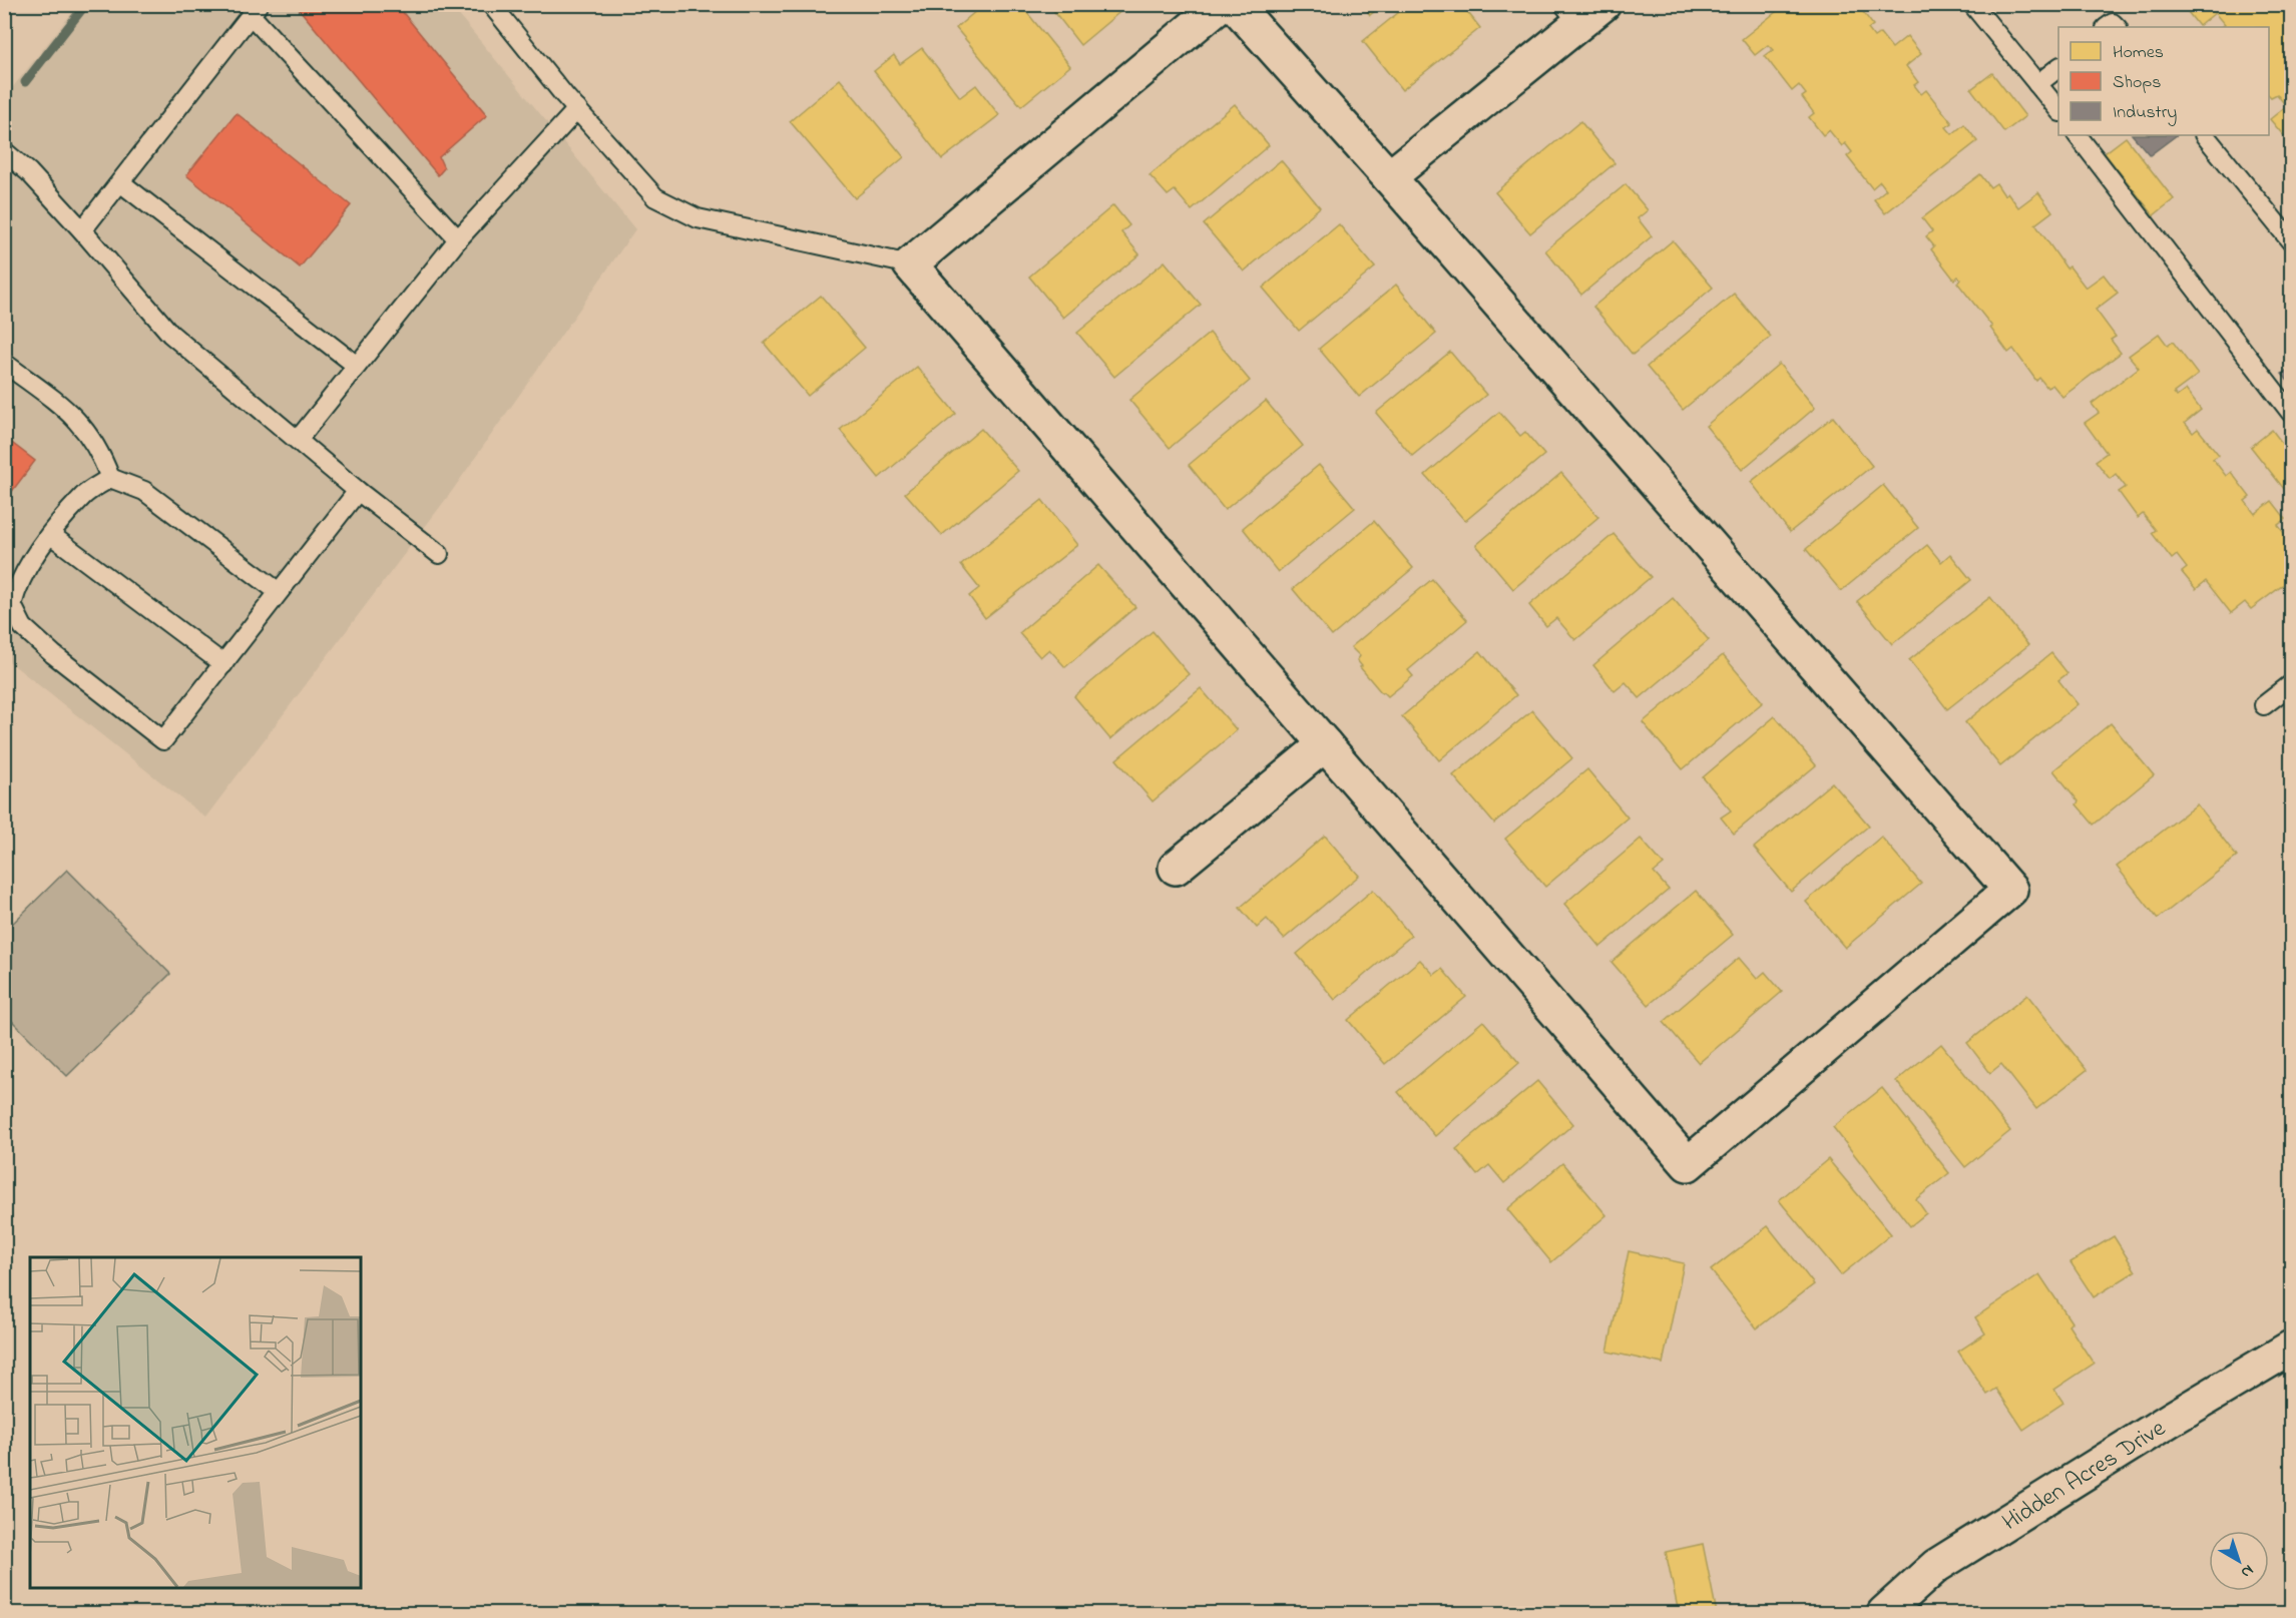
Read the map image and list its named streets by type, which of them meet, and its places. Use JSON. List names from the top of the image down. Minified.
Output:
{"streets":{"street":["Hidden Acres Drive"]},"legend":["Homes","Shops","Industry"],"north":"bottom right"}
